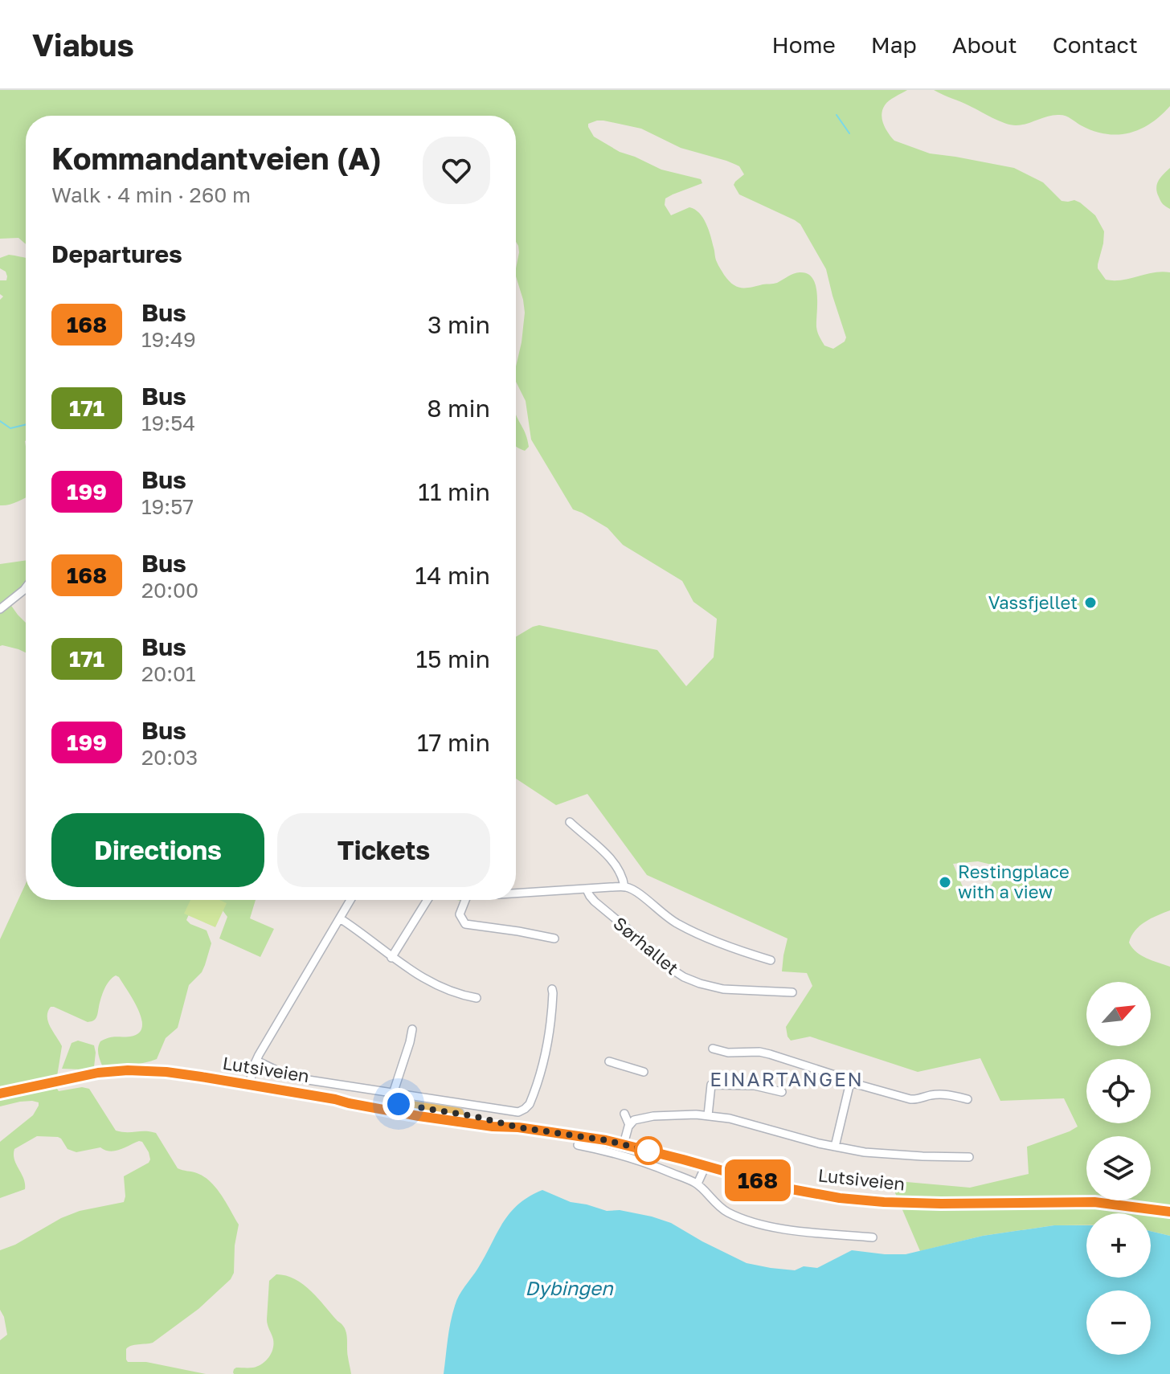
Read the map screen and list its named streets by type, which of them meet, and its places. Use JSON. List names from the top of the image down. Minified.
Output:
{"streets":{"main road":["Lutsiveien"],"street":["Sørhallet"]},"districts":["EINARTANGEN"],"water":["Dybingen"],"places":["Vassfjellet","Restingplace with a view"],"lines":["bus line 168"],"north":"top right","page":{"header":"Viabus","nav":["Home","Map","About","Contact"],"on_map":"168","heading":[["Kommandantveien (A)","Walk · 4 min · 260 m"],"Departures"],"list":[{"mark":"168","name":"Bus","note":"19:49","value":"3 min"},{"mark":"171","name":"Bus","note":"19:54","value":"8 min"},{"mark":"199","name":"Bus","note":"19:57","value":"11 min"},{"mark":"168","name":"Bus","note":"20:00","value":"14 min"},{"mark":"171","name":"Bus","note":"20:01","value":"15 min"},{"mark":"199","name":"Bus","note":"20:03","value":"17 min"}],"buttons":["Directions","Tickets"],"map_buttons":["+","−"]}}
